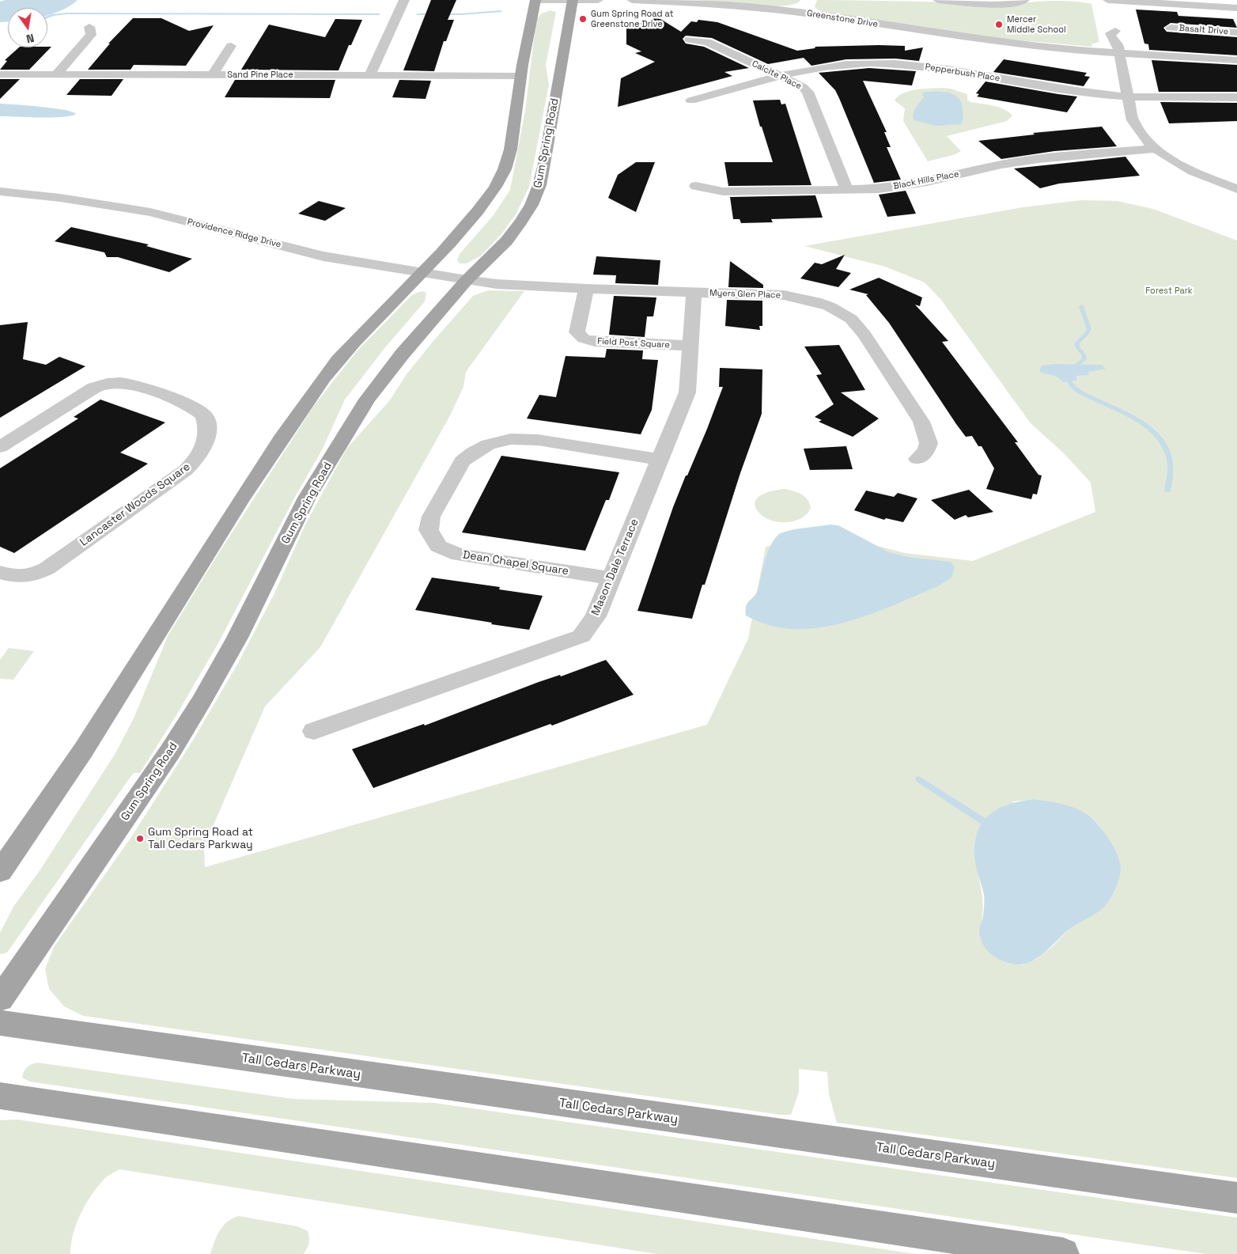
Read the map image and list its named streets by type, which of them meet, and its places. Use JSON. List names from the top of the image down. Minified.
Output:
{"streets":{"main road":["Gum Spring Road","Tall Cedars Parkway"],"street":["Greenstone Drive","Basalt Drive","Pepperbush Place","Sand Pine Place","Calcite Place","Black Hills Place","Providence Ridge Drive","Myers Glen Place","Field Post Square","Lancaster Woods Square","Dean Chapel Square","Mason Dale Terrace"]},"crossings":[["Pepperbush Place","Calcite Place"],["Calcite Place","Black Hills Place"],["Gum Spring Road","Providence Ridge Drive"],["Gum Spring Road","Myers Glen Place"],["Providence Ridge Drive","Myers Glen Place"],["Myers Glen Place","Field Post Square"],["Myers Glen Place","Mason Dale Terrace"],["Field Post Square","Mason Dale Terrace"],["Dean Chapel Square","Mason Dale Terrace"]],"parks":["Forest Park"],"places":["Gum Spring Road at Greenstone Drive","Mercer Middle School","Gum Spring Road at Tall Cedars Parkway"],"north":"bottom"}
